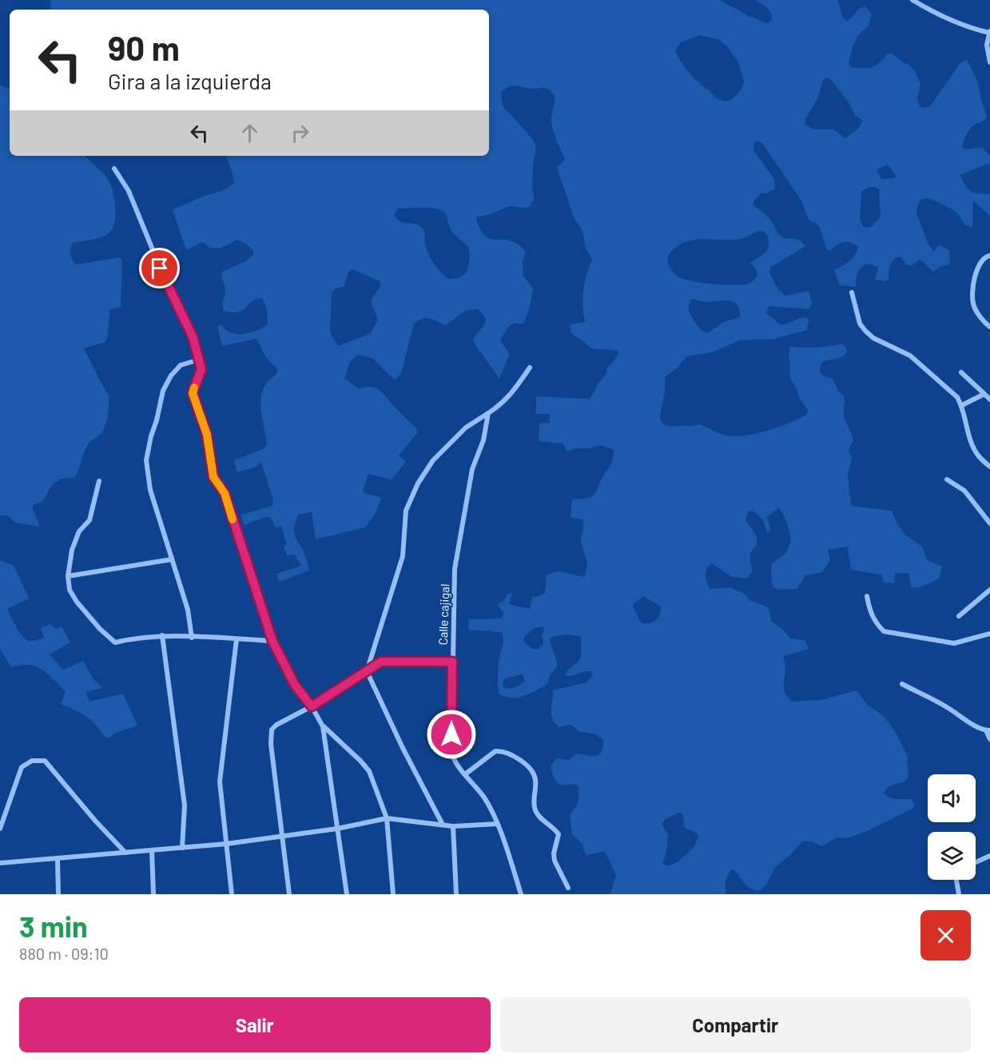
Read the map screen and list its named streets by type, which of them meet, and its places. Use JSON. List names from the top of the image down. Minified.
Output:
{"streets":{"street":["Calle cajigal"]},"page":{"turn":["90 m","Gira a la izquierda"],"heading":["3 min","880 m · 09:10"],"buttons":["Salir","Compartir"]}}
